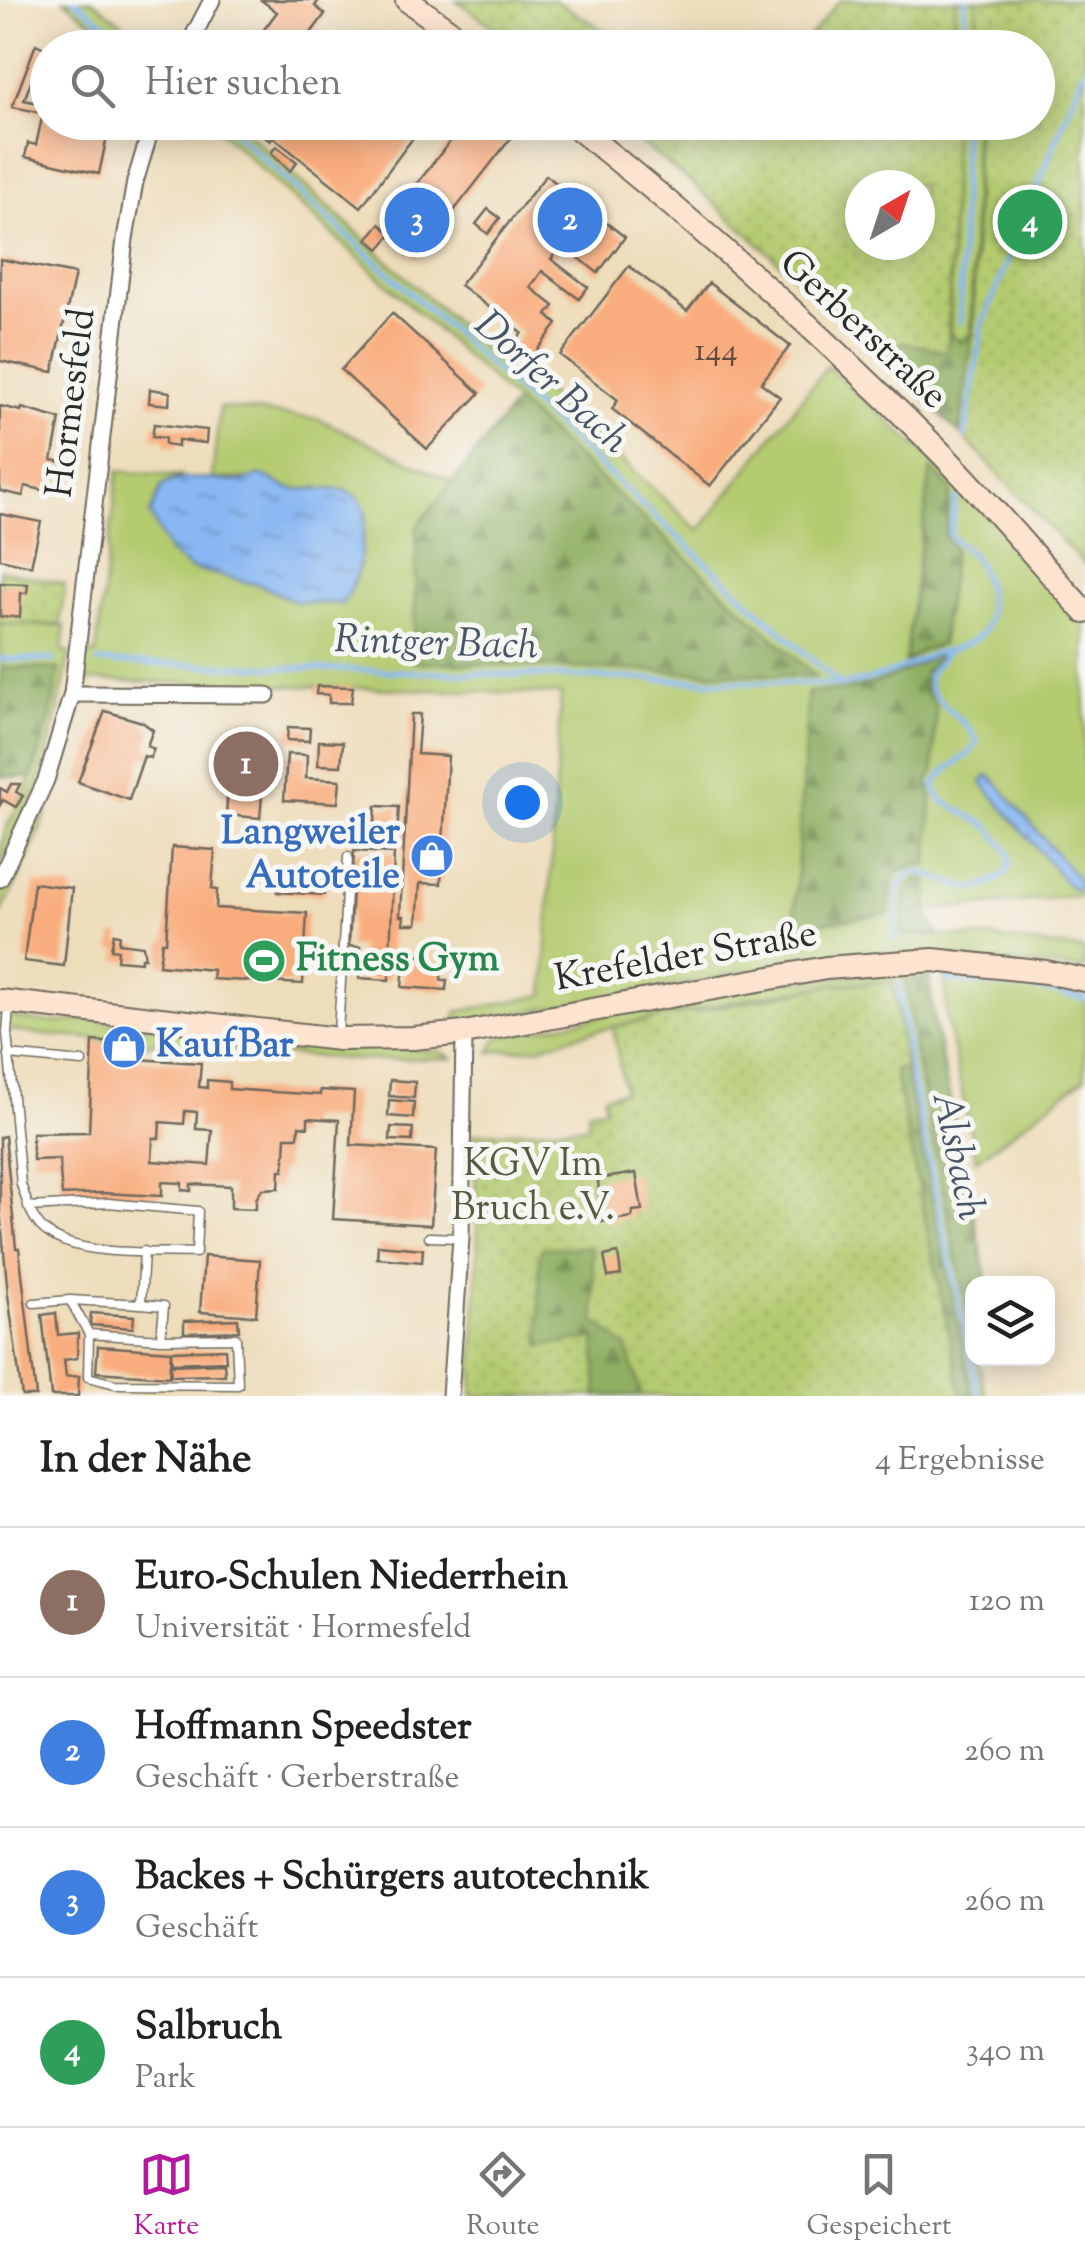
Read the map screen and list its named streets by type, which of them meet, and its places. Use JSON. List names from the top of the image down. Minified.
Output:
{"streets":{"main road":["Gerberstraße","Krefelder Straße"],"street":["Hormesfeld"]},"water":["Dorfer Bach","Rintger Bach","Alsbach"],"parks":["KGV Im Bruch e.V."],"places":{"shop":["Langweiler Autoteile","KaufBar"],"sports":["Fitness Gym"]},"house_numbers":["144"],"north":"top right","page":{"search":"Hier suchen","pins":["2","3","4","1"],"heading":["In der Nähe","4 Ergebnisse"],"list":[{"mark":"1","name":"Euro-Schulen Niederrhein","note":"Universität · Hormesfeld","value":"120 m"},{"mark":"2","name":"Hoffmann Speedster","note":"Geschäft · Gerberstraße","value":"260 m"},{"mark":"3","name":"Backes + Schürgers autotechnik","note":"Geschäft","value":"260 m"},{"mark":"4","name":"Salbruch","note":"Park","value":"340 m"}],"nav":["Karte","Route","Gespeichert"]}}
